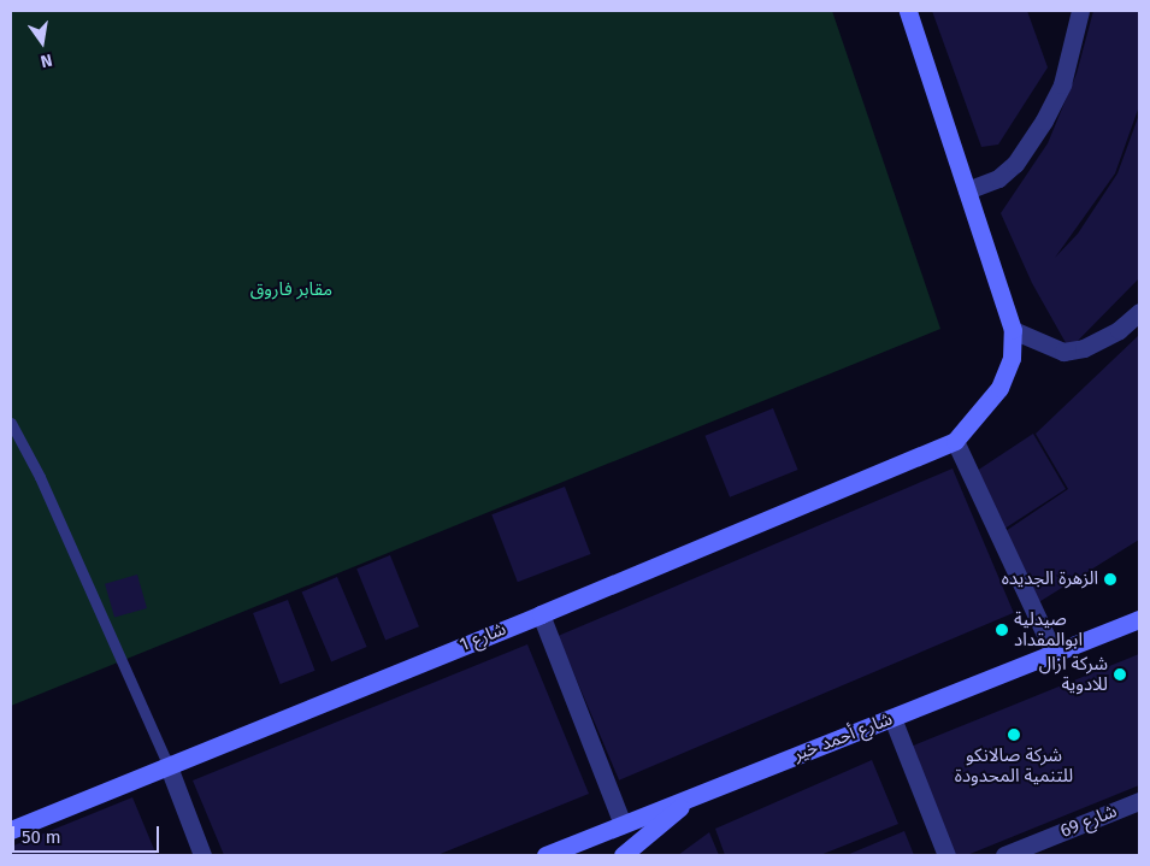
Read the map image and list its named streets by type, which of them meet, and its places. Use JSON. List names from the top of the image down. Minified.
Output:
{"streets":{"street":["شارع 1","شارع أحمد خير","شارع 69"]},"parks":["مقابر فاروق"],"places":["الزهرة الجديده","صيدلية ابوالمقداد","شركة ازال للادوية","شركة صالانكو للتنمية المحدودة"],"scale_bar":"50 m","north":"bottom"}
